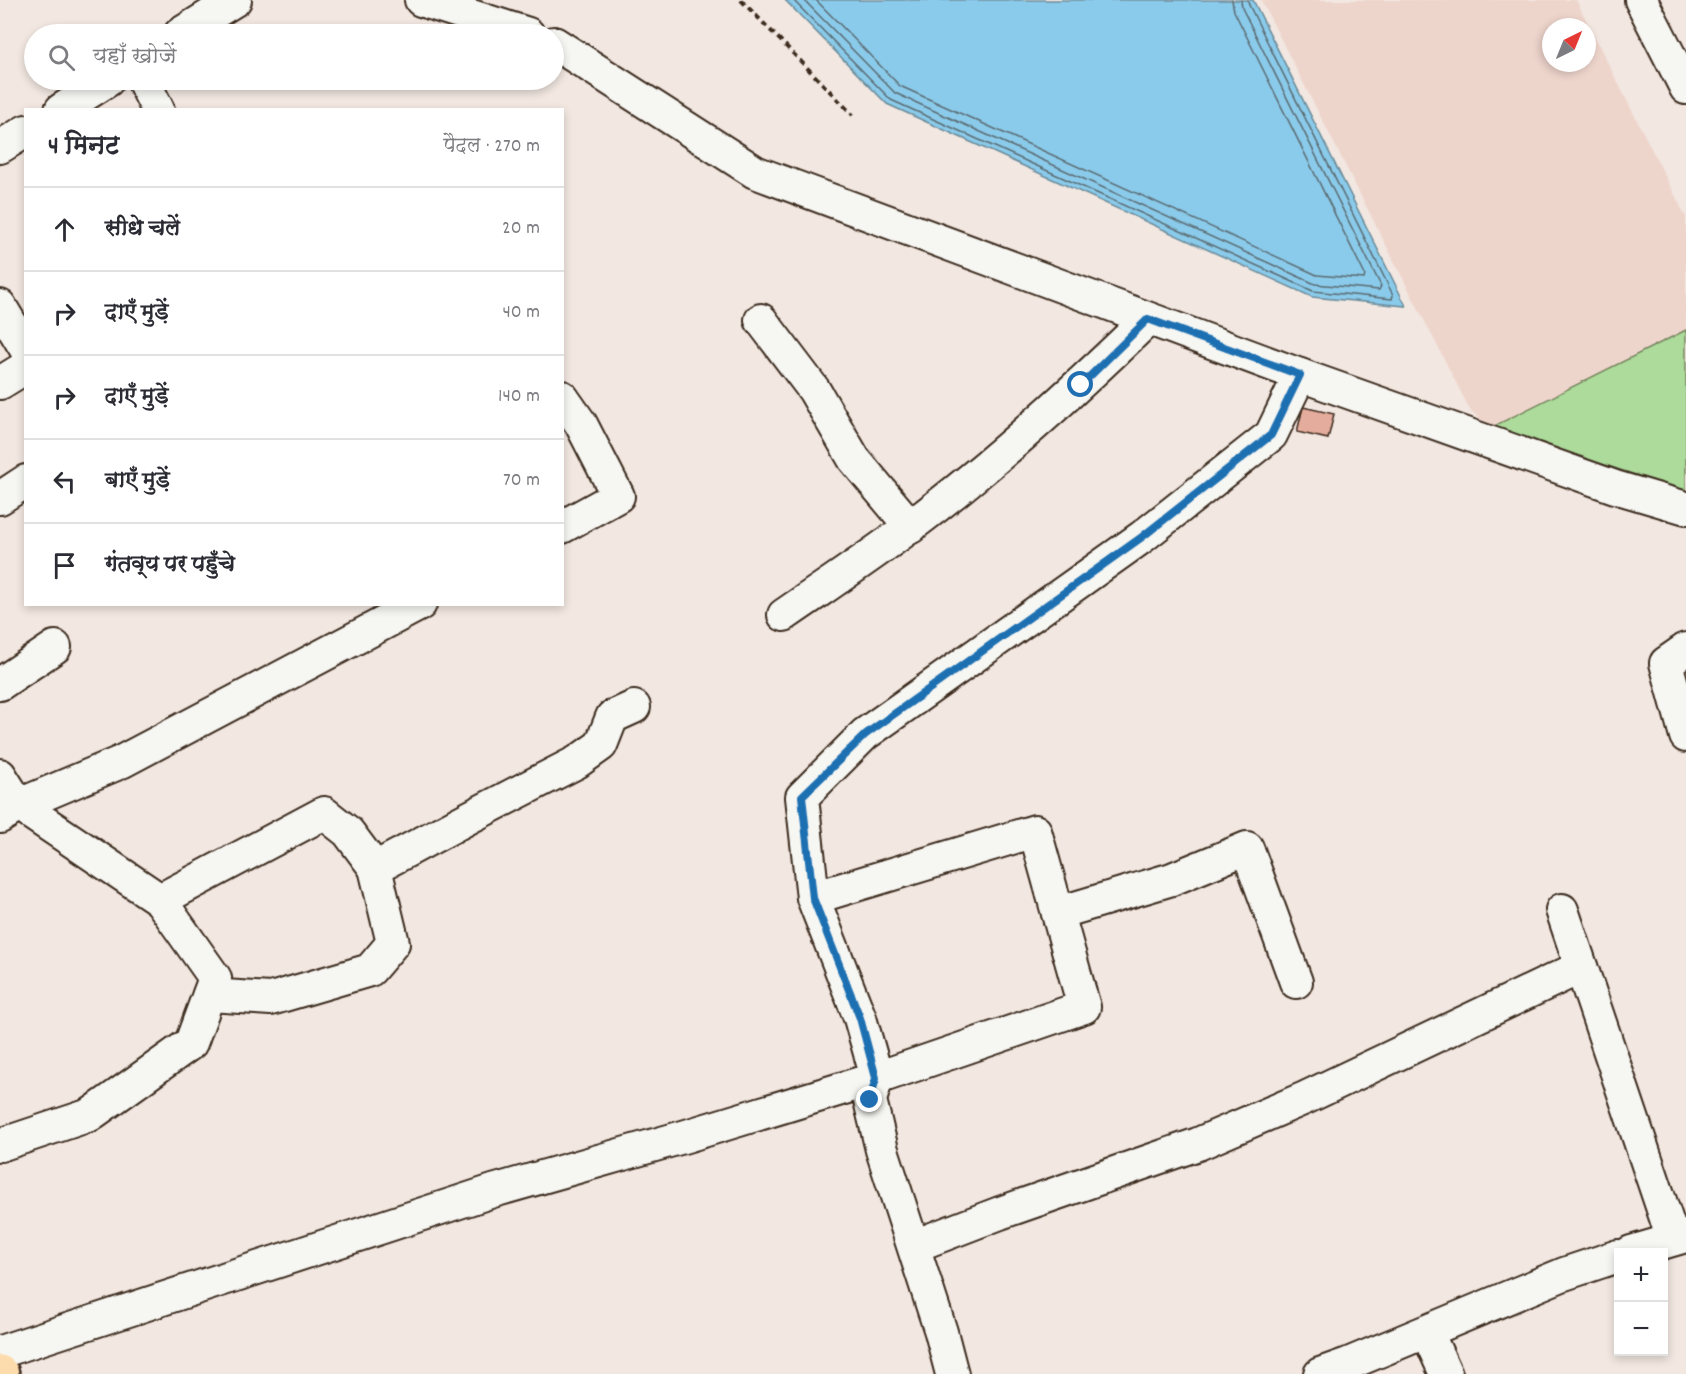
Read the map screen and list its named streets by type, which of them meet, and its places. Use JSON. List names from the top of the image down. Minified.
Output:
{"north":"top right","page":{"search":"यहाँ खोजें","heading":["4 मिनट","पैदल · 270 m"],"list":[["सीधे चलें","20 m"],["दाएँ मुड़ें","40 m"],["दाएँ मुड़ें","140 m"],["बाएँ मुड़ें","70 m"],"गंतव्य पर पहुँचे"],"map_buttons":["+","−"]}}
